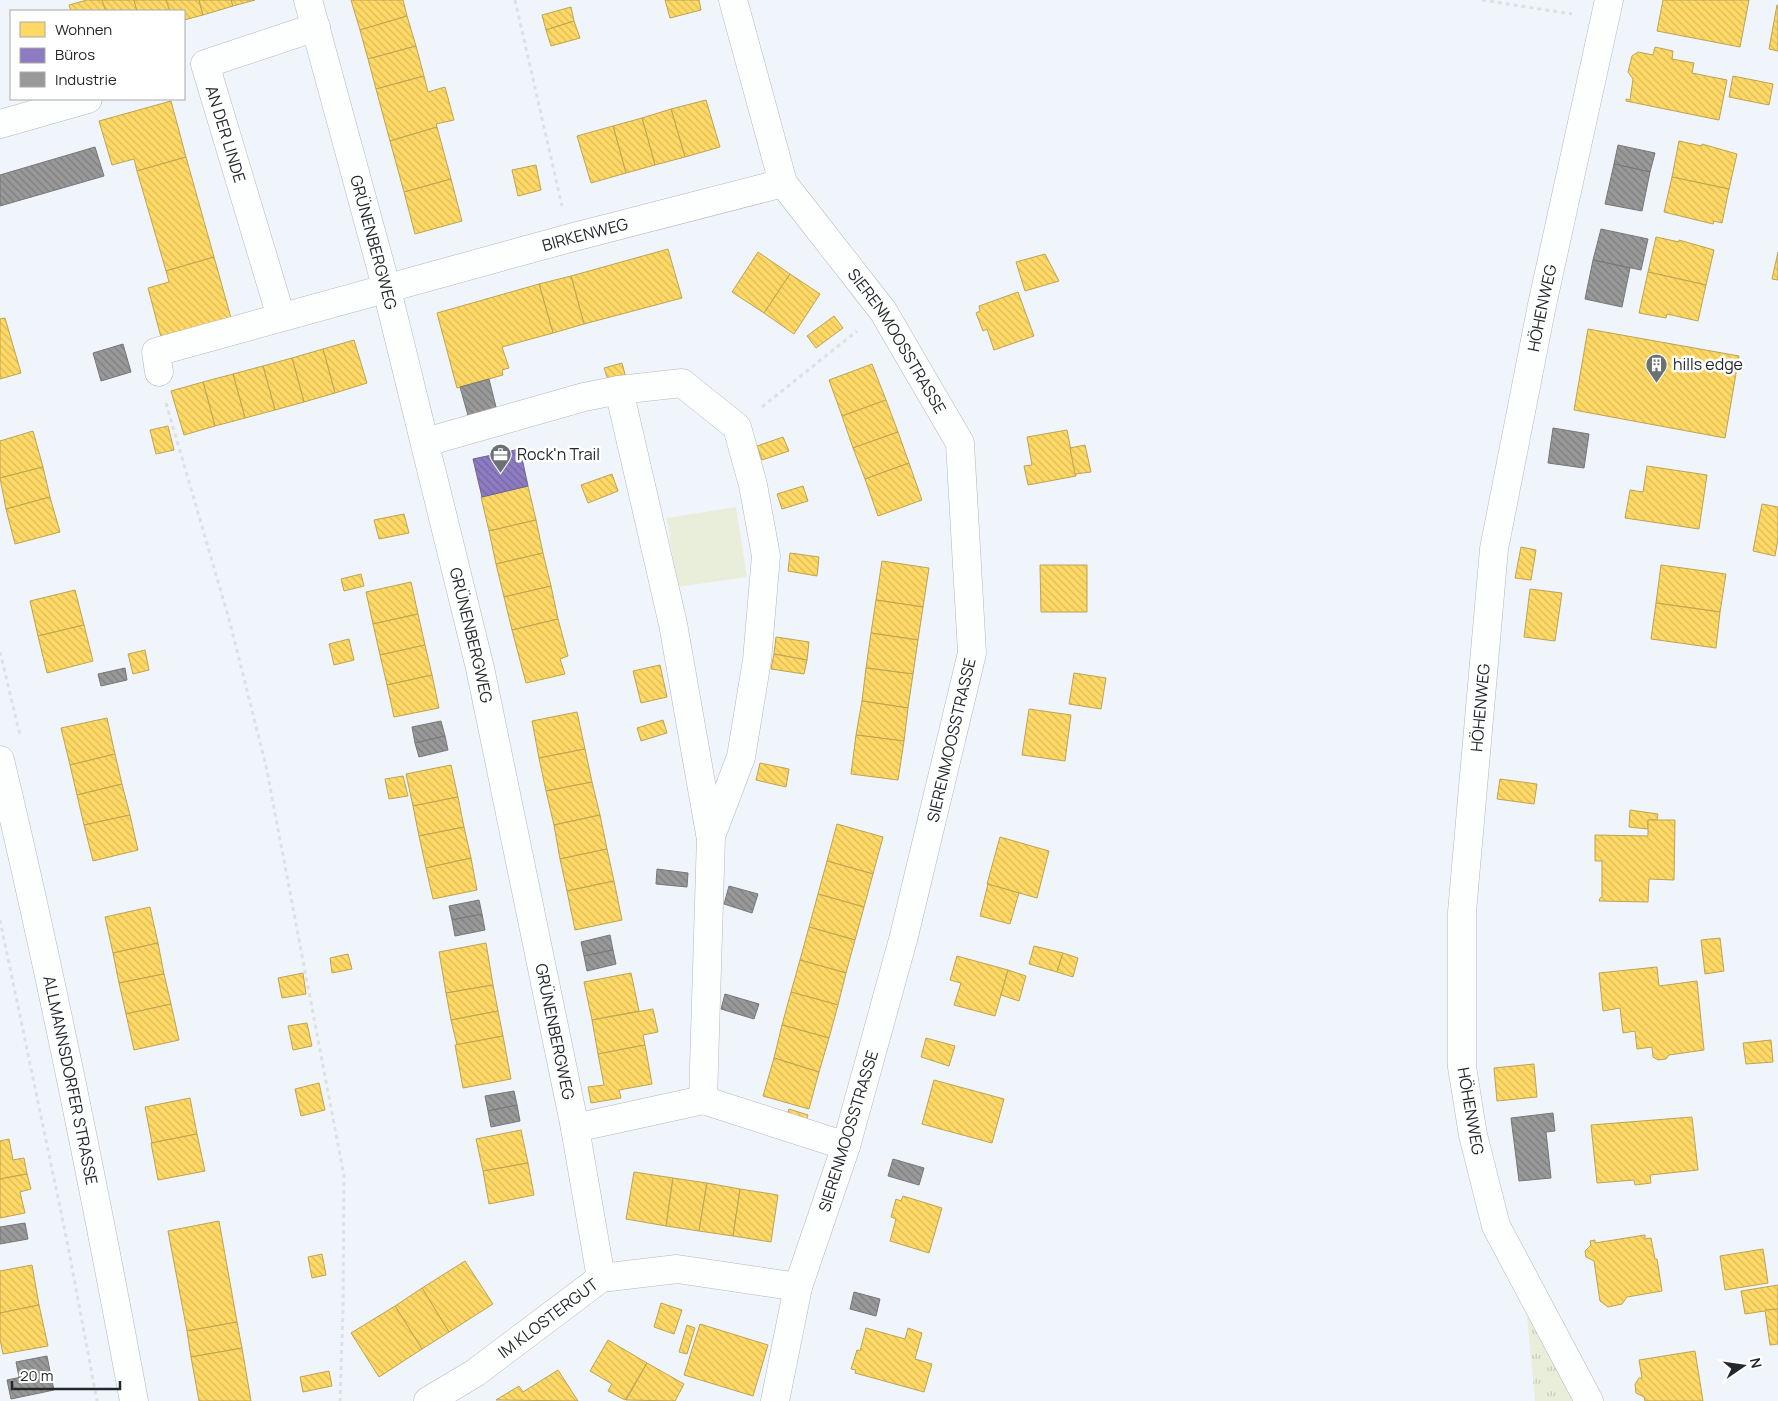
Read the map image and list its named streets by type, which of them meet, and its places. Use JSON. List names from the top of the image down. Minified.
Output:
{"streets":{"street":["AN DER LINDE","BIRKENWEG","GRÜNENBERGWEG","HÖHENWEG","SIERENMOOSSTRASSE","ALLMANNSDORFER STRASSE","IM KLOSTERGUT"]},"crossings":[["AN DER LINDE","GRÜNENBERGWEG"],["BIRKENWEG","GRÜNENBERGWEG"],["BIRKENWEG","SIERENMOOSSTRASSE"],["GRÜNENBERGWEG","IM KLOSTERGUT"],["SIERENMOOSSTRASSE","IM KLOSTERGUT"]],"places":{"building":["hills edge"],"office":["Rock'n Trail"]},"legend":["Wohnen","Büros","Industrie"],"scale_bar":"20 m","north":"right"}
